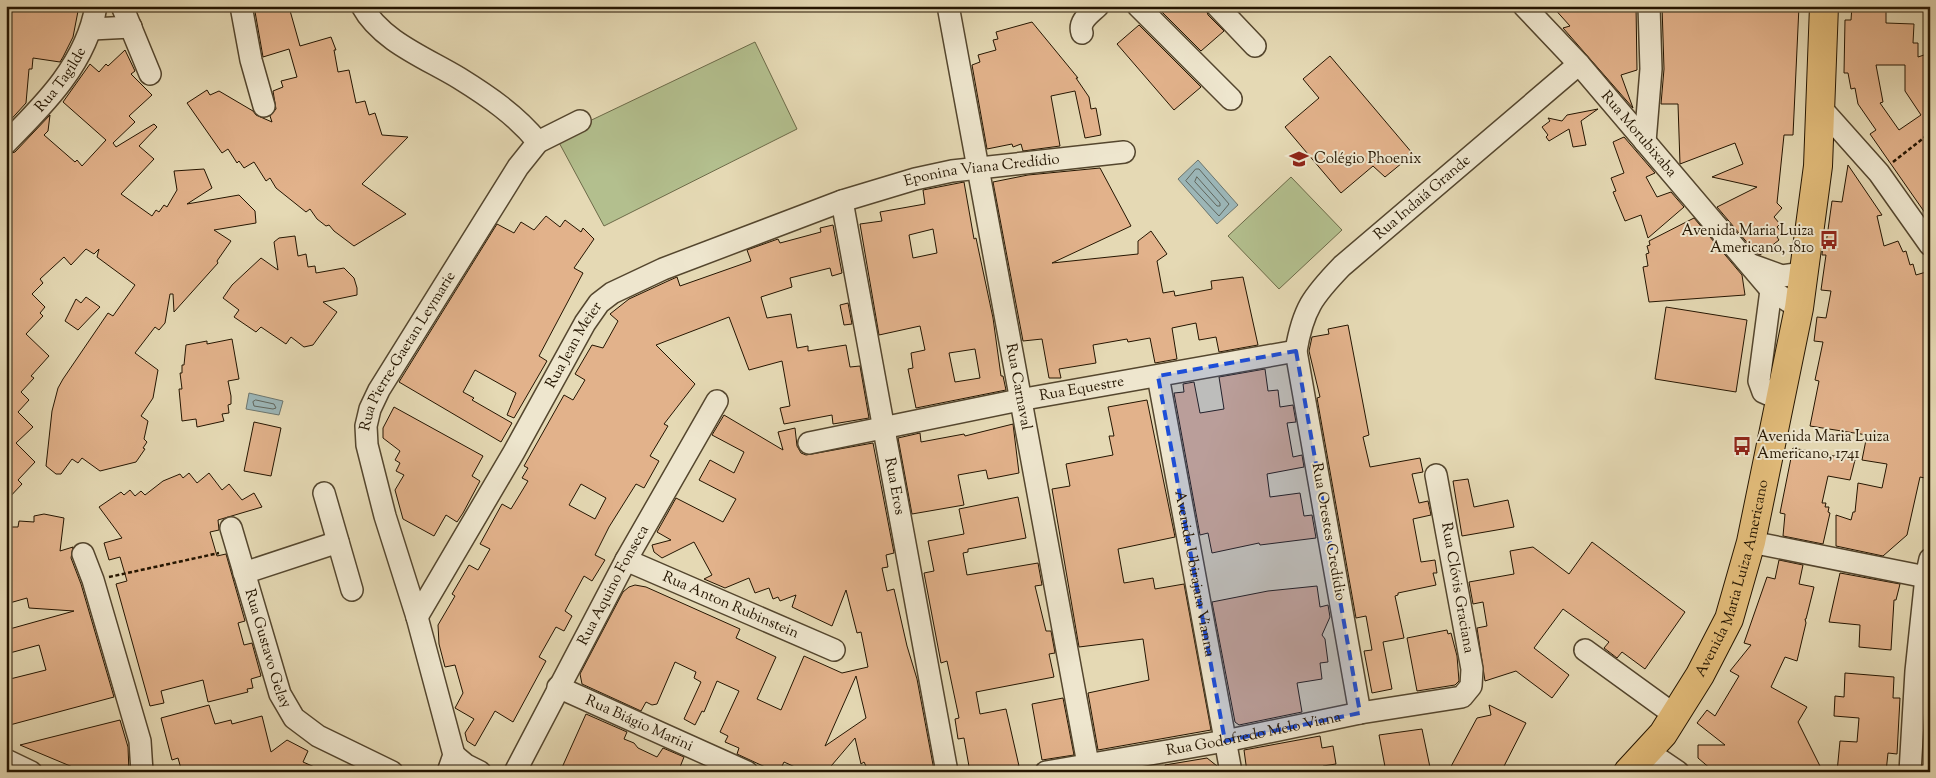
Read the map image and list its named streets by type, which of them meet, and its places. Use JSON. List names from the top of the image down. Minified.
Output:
{"streets":{"main road":["Avenida Maria Luiza Americano"],"street":["Rua Tagilde","Rua Morubixaba","Eponina Viana Credídio","Rua Indaiá Grande","Rua Jean Meier","Rua Pierre-Gaetan Leymarie","Rua Carnaval","Rua Equestre","Rua Eros","Rua Orestes Credídio","Avenida Ubirajara Vianna","Rua Aquino Fonseca","Rua Clóvis Graciana","Rua Anton Rubinstein","Rua Gustavo Gelay","Rua Biágio Marini","Rua Godofredo Melo Viana"]},"crossings":[["Rua Morubixaba","Rua Indaiá Grande"],["Rua Morubixaba","Avenida Maria Luiza Americano"],["Eponina Viana Credídio","Rua Jean Meier"],["Eponina Viana Credídio","Rua Carnaval"],["Eponina Viana Credídio","Rua Eros"],["Rua Indaiá Grande","Rua Equestre"],["Rua Indaiá Grande","Rua Orestes Credídio"],["Rua Jean Meier","Rua Pierre-Gaetan Leymarie"],["Rua Jean Meier","Rua Eros"],["Rua Carnaval","Rua Equestre"],["Rua Carnaval","Rua Godofredo Melo Viana"],["Rua Equestre","Rua Eros"],["Rua Equestre","Rua Orestes Credídio"],["Rua Equestre","Avenida Ubirajara Vianna"],["Rua Orestes Credídio","Rua Godofredo Melo Viana"],["Avenida Ubirajara Vianna","Rua Godofredo Melo Viana"],["Rua Aquino Fonseca","Rua Anton Rubinstein"],["Rua Aquino Fonseca","Rua Biágio Marini"],["Rua Clóvis Graciana","Rua Godofredo Melo Viana"]],"places":{"school or university":["Colégio Phoenix"],"bus stop":["Avenida Maria Luiza Americano, 1810","Avenida Maria Luiza Americano, 1741"]}}
